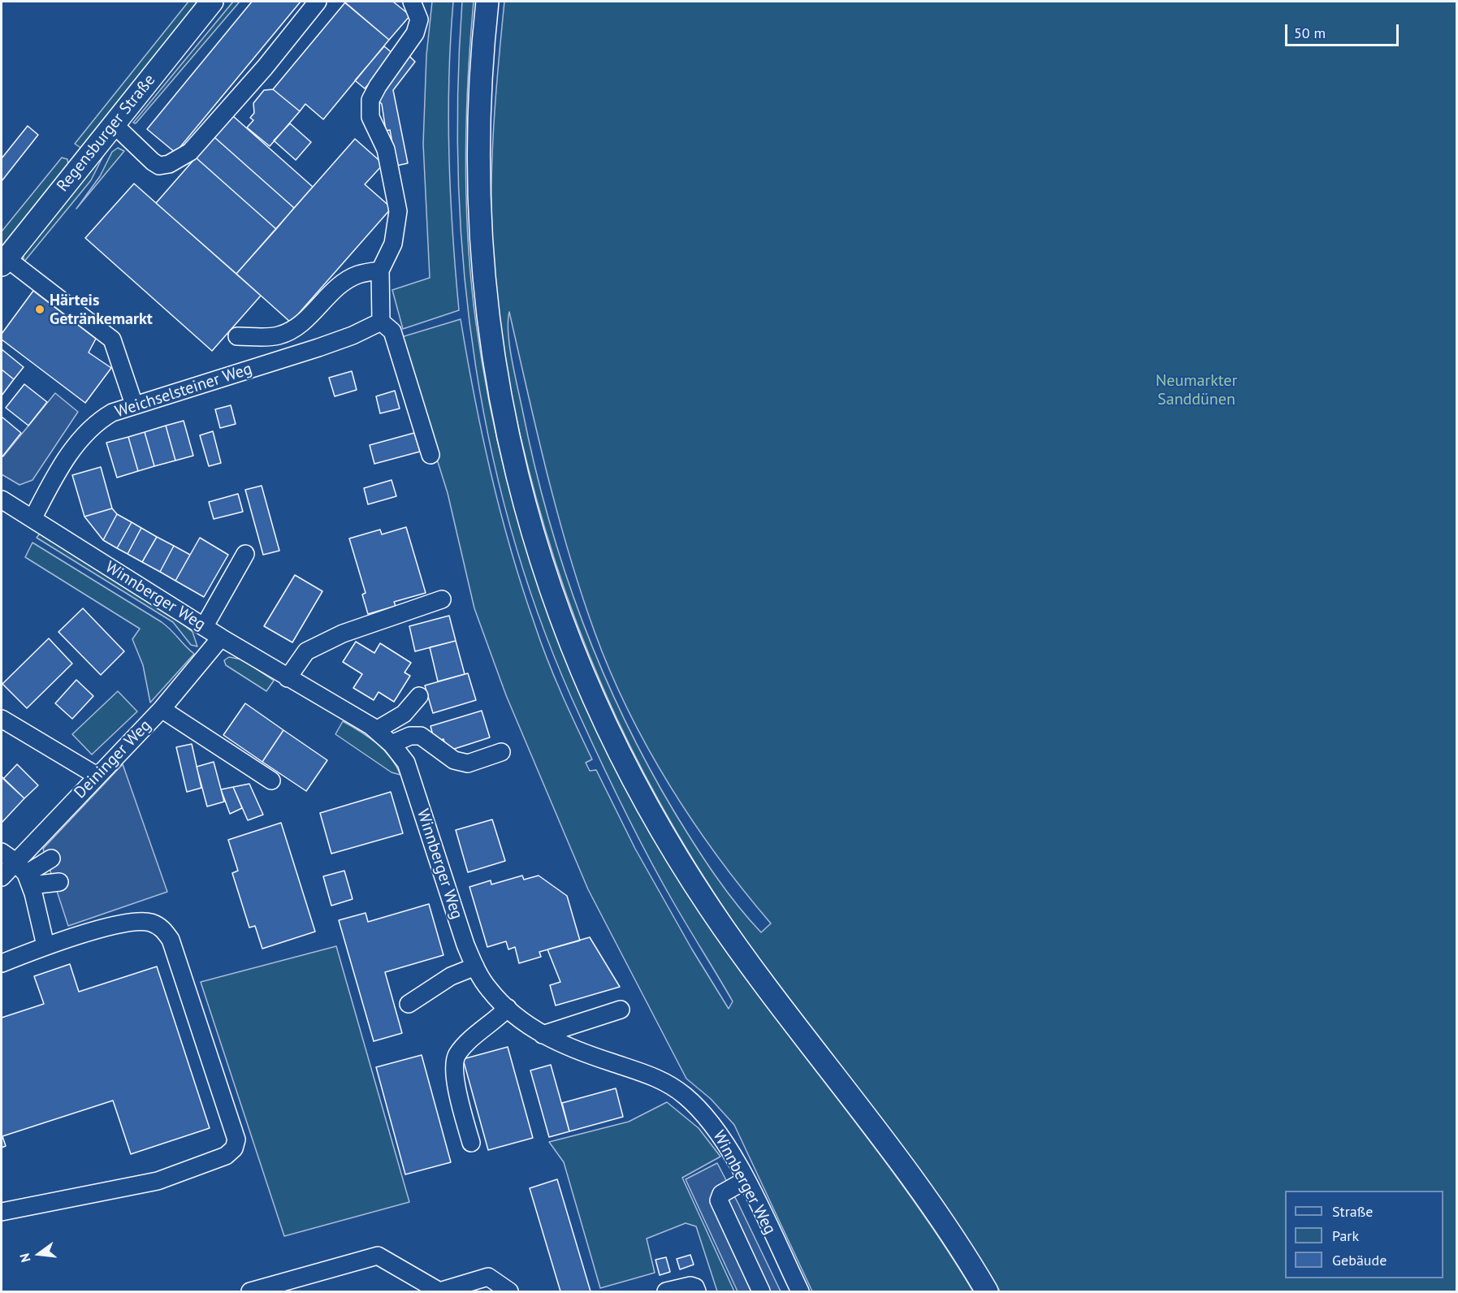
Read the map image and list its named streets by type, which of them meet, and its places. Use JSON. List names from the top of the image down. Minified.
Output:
{"streets":{"main road":["Regensburger Straße"],"street":["Weichselsteiner Weg","Winnberger Weg","Deininger Weg"]},"crossings":[["Weichselsteiner Weg","Winnberger Weg"],["Winnberger Weg","Deininger Weg"]],"parks":["Neumarkter Sanddünen"],"places":["Härteis Getränkemarkt"],"legend":["Straße","Park","Gebäude"],"scale_bar":"50 m","north":"left"}
